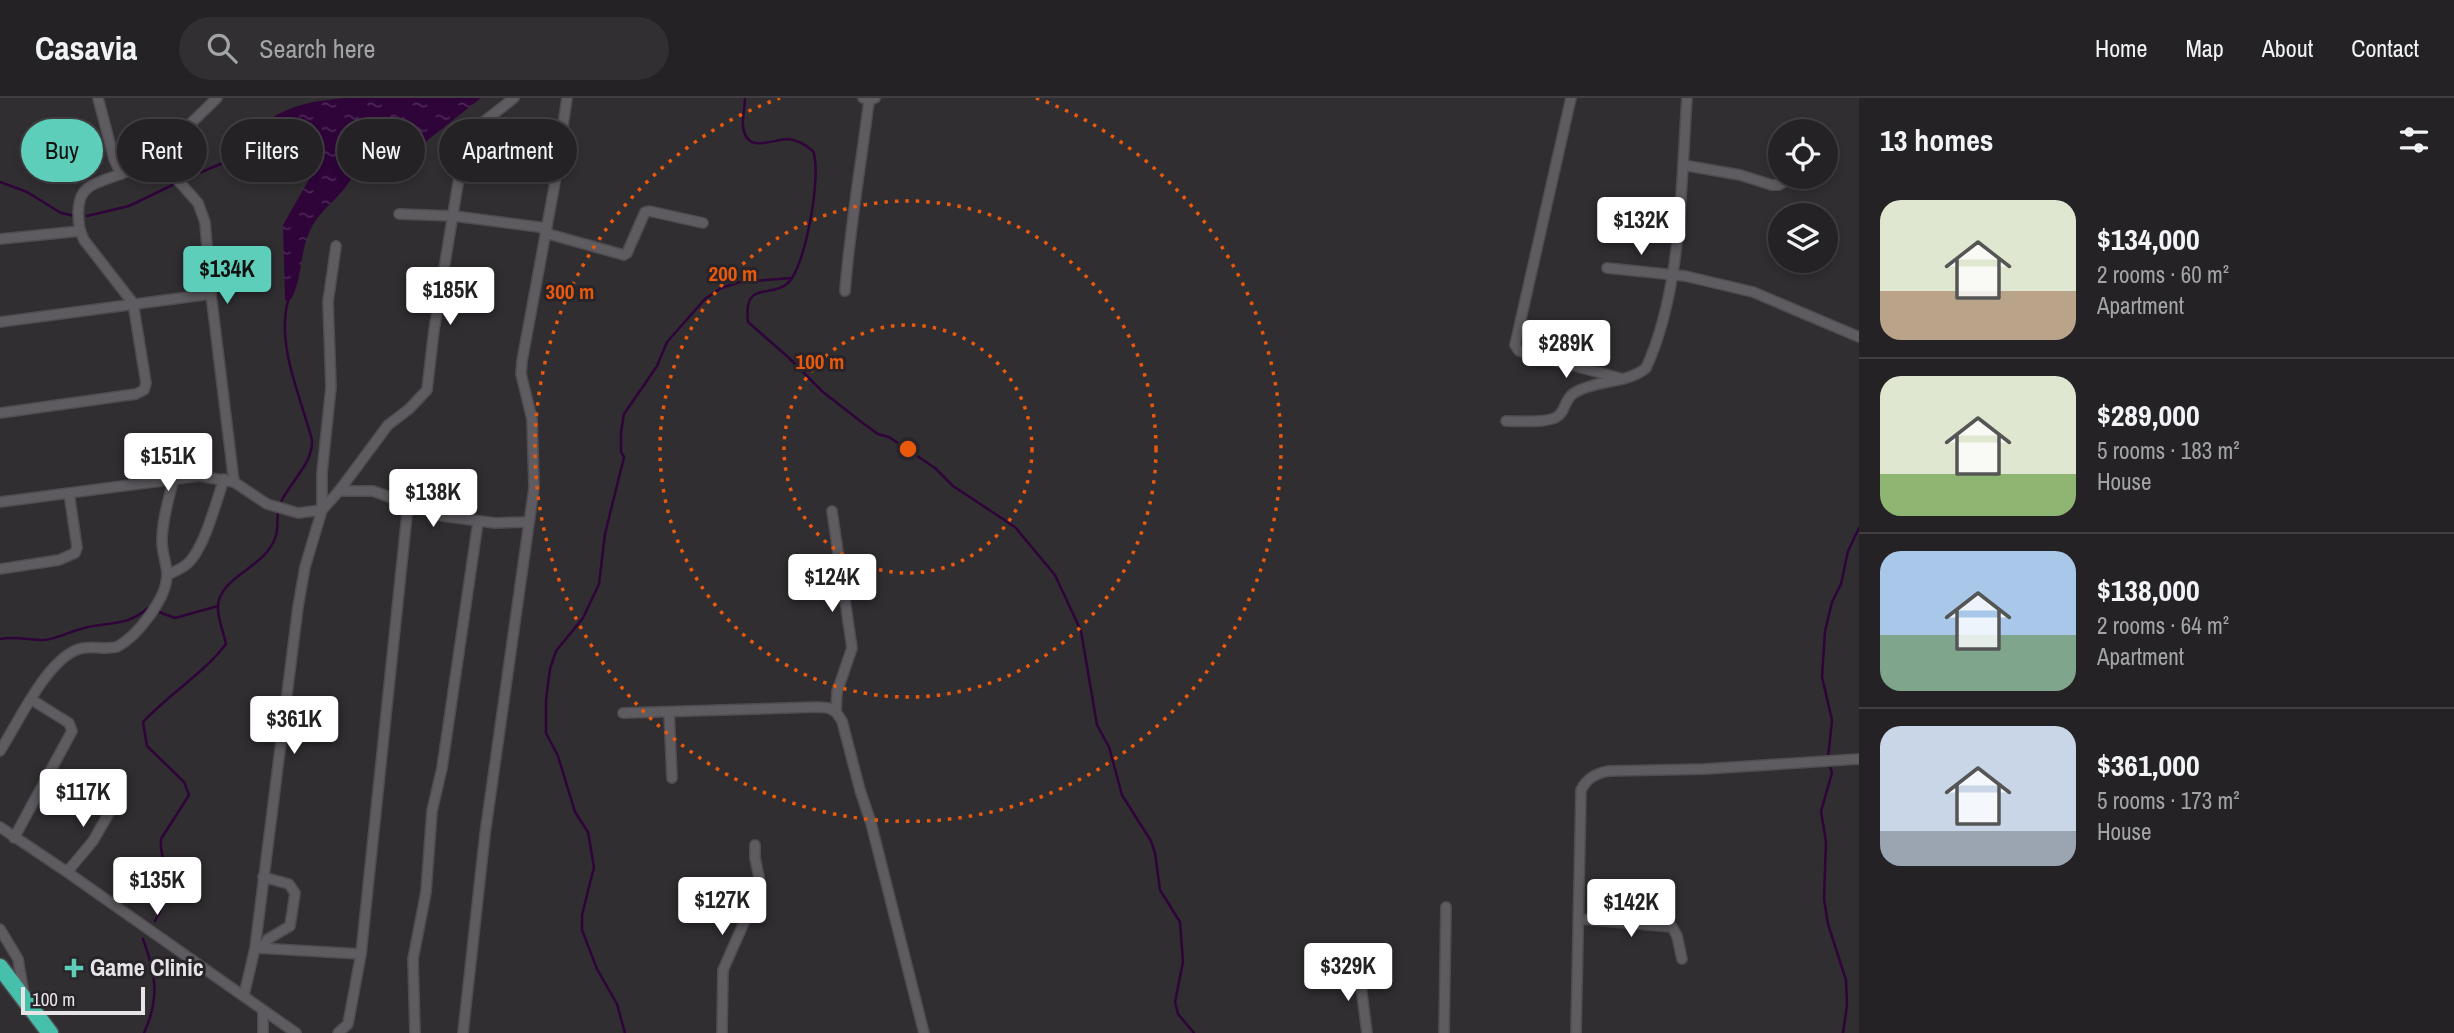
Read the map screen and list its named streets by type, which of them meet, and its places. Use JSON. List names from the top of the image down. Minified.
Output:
{"places":{"health":["Game Clinic"]},"scale_bar":"100 m","page":{"header":"Casavia","search":"Search here","nav":["Home","Map","About","Contact"],"heading":"13 homes","chip":["Buy","Rent","Filters","New","Apartment"],"list":[{"name":"$134,000","note":"2 rooms · 60 m² · Apartment"},{"name":"$289,000","note":"5 rooms · 183 m² · House"},{"name":"$138,000","note":"2 rooms · 64 m² · Apartment"},{"name":"$361,000","note":"5 rooms · 173 m² · House"}],"price":["$132K","$134K","$185K","$289K","$151K","$138K","$124K","$361K","$117K","$135K","$127K","$142K","$329K"],"scale":"100 m"},"rings":["200 m","300 m","100 m"]}
